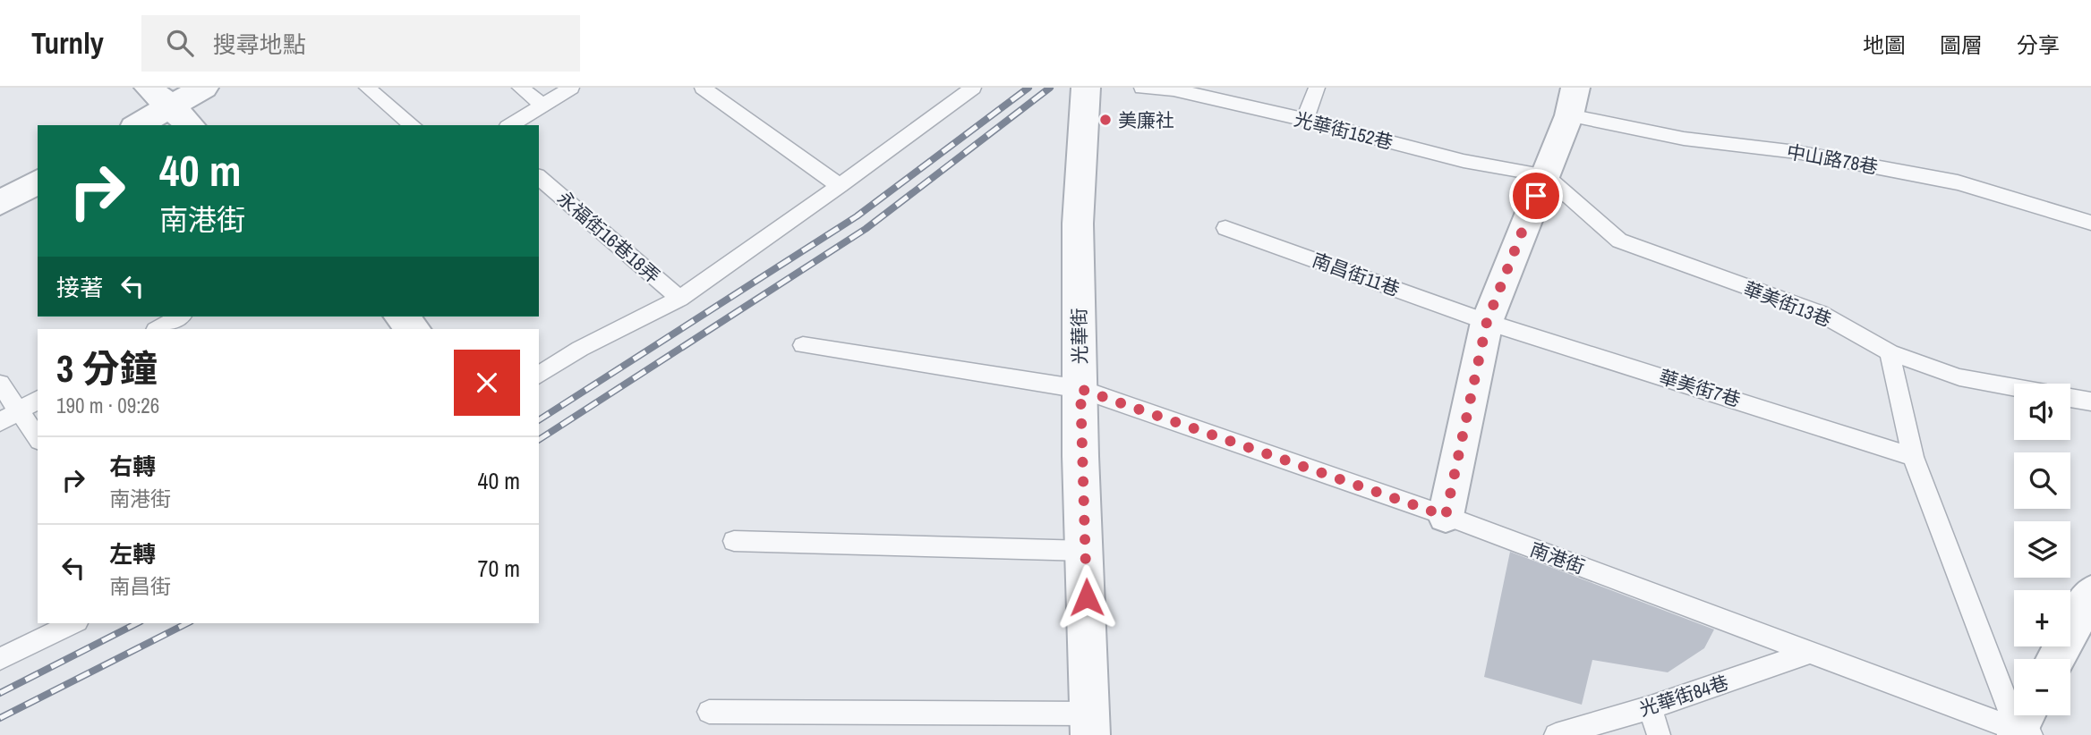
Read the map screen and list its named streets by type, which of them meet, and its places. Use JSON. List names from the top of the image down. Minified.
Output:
{"streets":{"street":["光華街"],"lane":["光華街152巷","中山路78巷","永福街16巷18弄","南昌街11巷","華美街13巷","華美街7巷","南港街","光華街84巷"]},"crossings":[["光華街152巷","華美街13巷"],["南昌街11巷","華美街7巷"],["光華街","南港街"],["南港街","光華街84巷"]],"places":["美廉社"],"page":{"header":"Turnly","search":"搜尋地點","nav":["地圖","圖層","分享"],"turn":["40 m","南港街"],"then":"接著","heading":["3 分鐘","190 m · 09:26"],"map_buttons":["+","−"],"list":[{"name":"右轉","note":"南港街","value":"40 m"},{"name":"左轉","note":"南昌街","value":"70 m"}]}}
